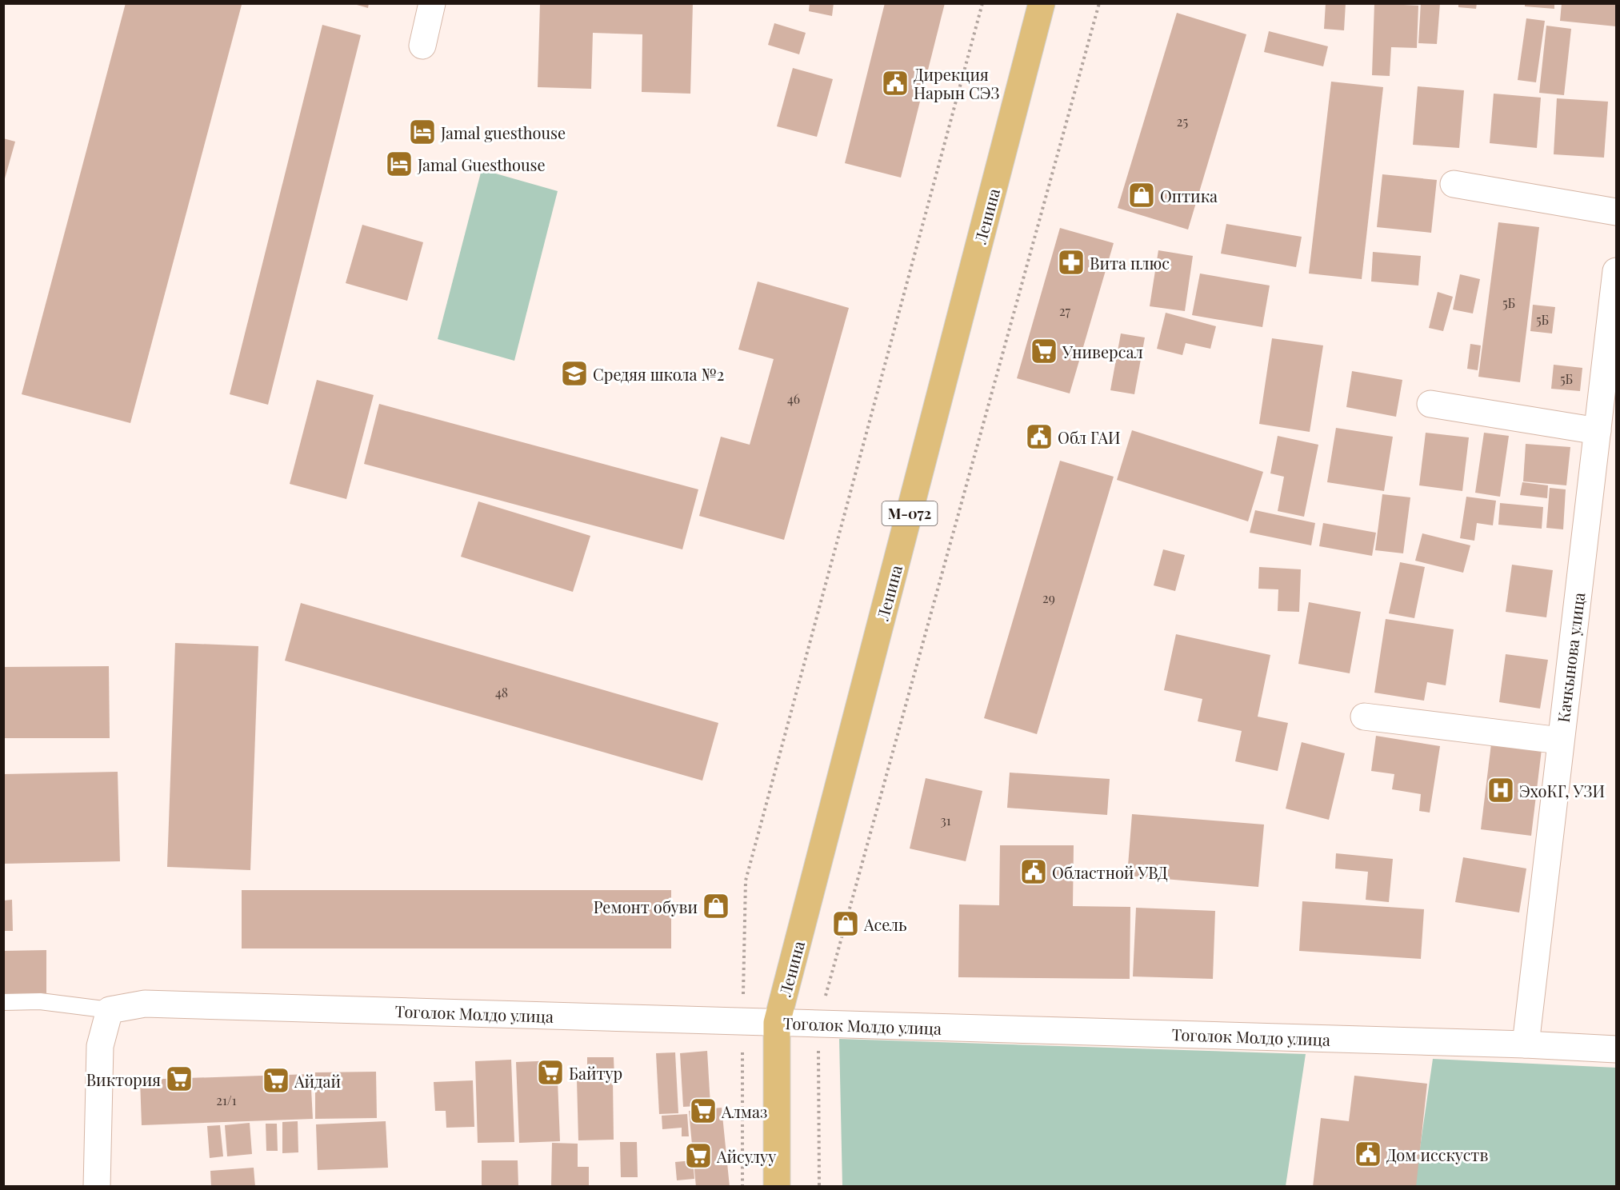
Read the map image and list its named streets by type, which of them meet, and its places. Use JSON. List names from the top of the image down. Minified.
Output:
{"streets":{"main road":["Ленина","М-072"],"street":["Качкынова улица","Тоголок Молдо улица"]},"crossings":[["Ленина","Тоголок Молдо улица"],["Качкынова улица","Тоголок Молдо улица"]],"places":{"public building":["Дирекция Нарын СЭЗ","Обл ГАИ","Областной УВД","Дом исскуств"],"hotel":["Jamal guesthouse","Jamal Guesthouse"],"shop":["Оптика","Ремонт обуви","Асель"],"pharmacy":["Вита плюс"],"supermarket":["Универсал","Байтур","Виктория","Айдай","Алмаз","Айсулуу"],"school or university":["Средяя школа №2"],"hospital":["ЭхоКГ, УЗИ"]},"house_numbers":["25","5Б","27","5Б","5Б","46","29","48","31","21/1"]}
